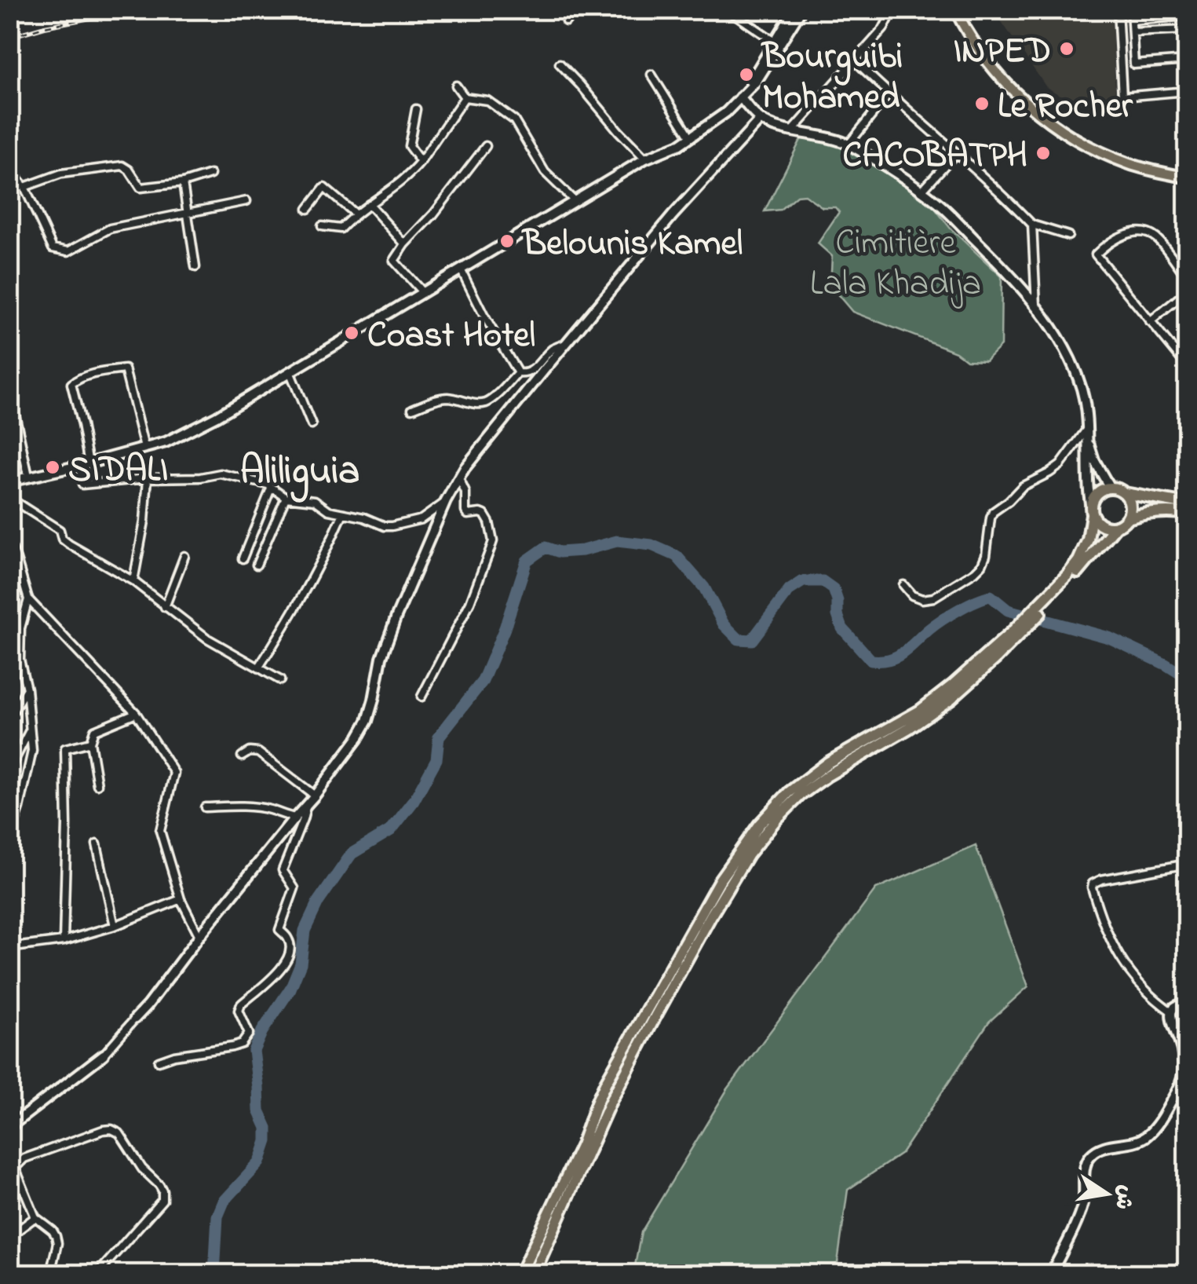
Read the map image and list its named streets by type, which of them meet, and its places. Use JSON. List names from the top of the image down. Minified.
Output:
{"districts":["Aliliguia"],"parks":["Cimitière Lala Khadija"],"places":["INPED","Bourguibi Mohamed","Le Rocher","CACOBATPH","Belounis Kamel","Coast Hotel","SIDALI"],"north":"right"}
